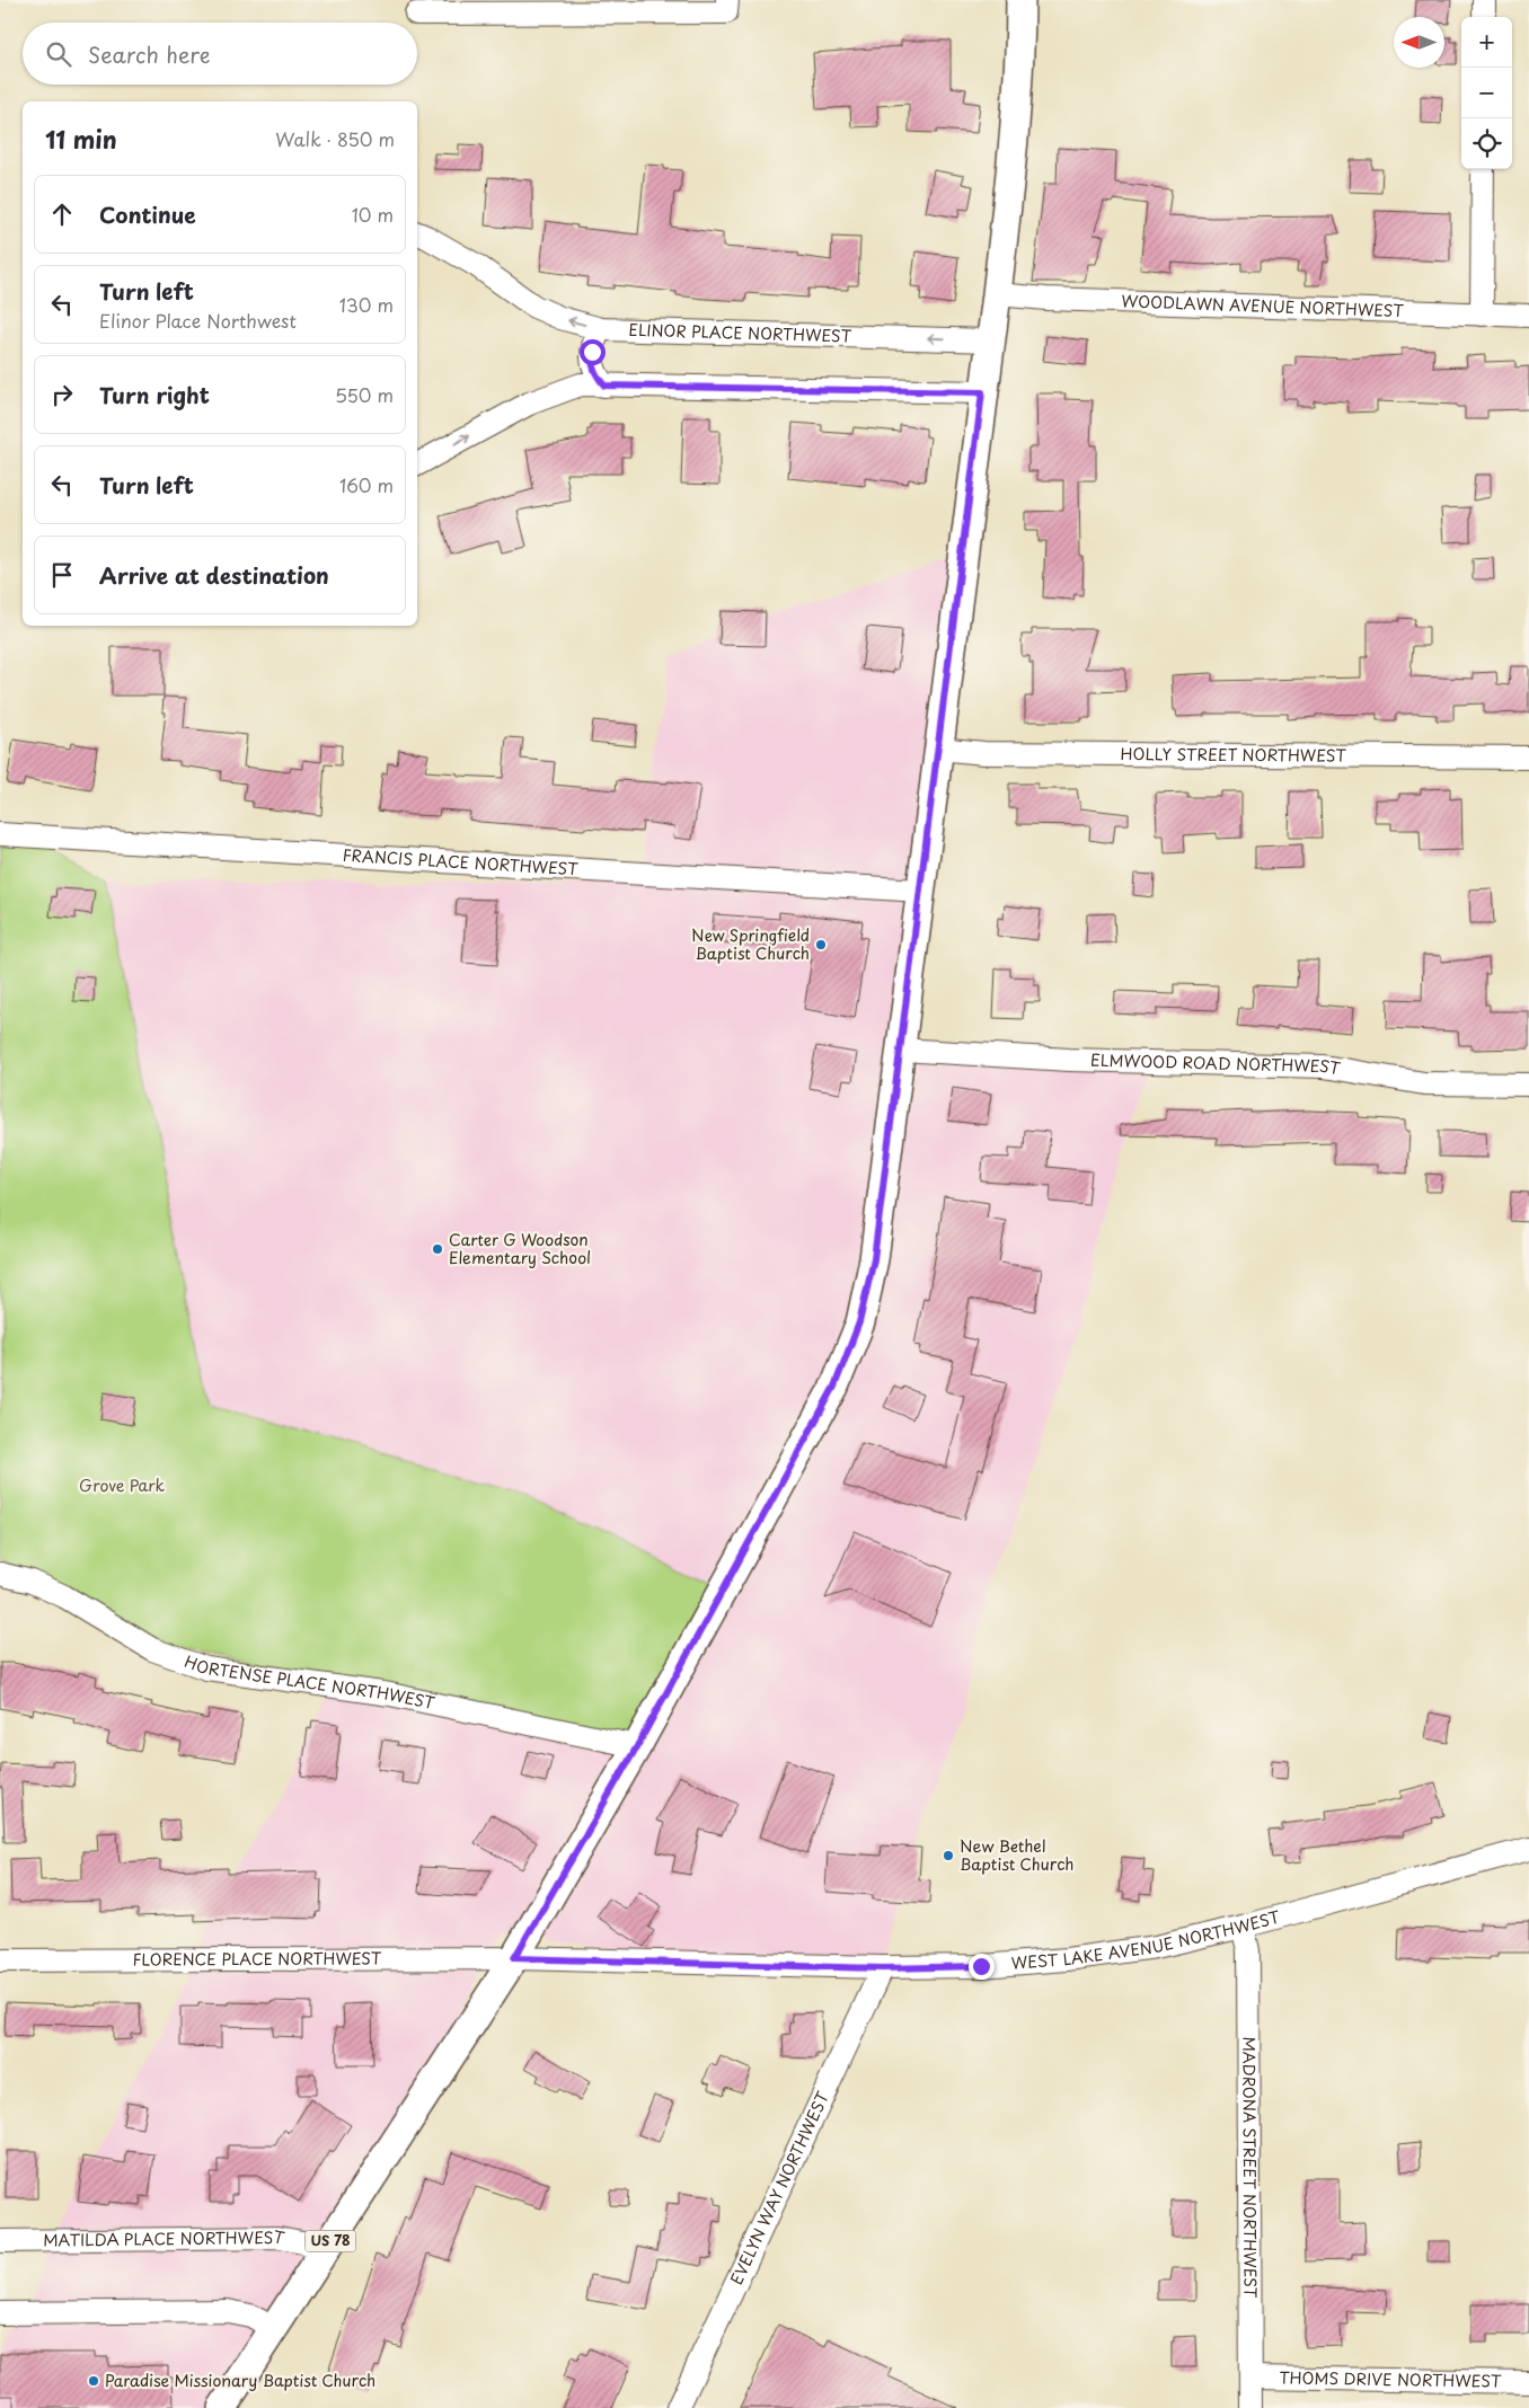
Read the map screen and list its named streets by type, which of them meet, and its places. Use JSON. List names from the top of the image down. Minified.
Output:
{"streets":{"main road":["US 78"],"street":["WOODLAWN AVENUE NORTHWEST","ELINOR PLACE NORTHWEST","HOLLY STREET NORTHWEST","FRANCIS PLACE NORTHWEST","ELMWOOD ROAD NORTHWEST","HORTENSE PLACE NORTHWEST","WEST LAKE AVENUE NORTHWEST","FLORENCE PLACE NORTHWEST","MADRONA STREET NORTHWEST","EVELYN WAY NORTHWEST","MATILDA PLACE NORTHWEST","THOMS DRIVE NORTHWEST"]},"crossings":[["WOODLAWN AVENUE NORTHWEST","US 78"],["ELINOR PLACE NORTHWEST","US 78"],["HOLLY STREET NORTHWEST","US 78"],["FRANCIS PLACE NORTHWEST","US 78"],["ELMWOOD ROAD NORTHWEST","US 78"],["HORTENSE PLACE NORTHWEST","US 78"],["WEST LAKE AVENUE NORTHWEST","FLORENCE PLACE NORTHWEST"],["WEST LAKE AVENUE NORTHWEST","MADRONA STREET NORTHWEST"],["WEST LAKE AVENUE NORTHWEST","EVELYN WAY NORTHWEST"],["WEST LAKE AVENUE NORTHWEST","US 78"],["FLORENCE PLACE NORTHWEST","US 78"],["MADRONA STREET NORTHWEST","THOMS DRIVE NORTHWEST"],["MATILDA PLACE NORTHWEST","US 78"]],"parks":["Grove Park"],"places":["New Springfield Baptist Church","Carter G Woodson Elementary School","New Bethel Baptist Church","Paradise Missionary Baptist Church"],"north":"left","page":{"map_buttons":["+","−"],"search":"Search here","heading":["11 min","Walk · 850 m"],"list":[["Continue","10 m"],["Turn left","Elinor Place Northwest","130 m"],["Turn right","550 m"],["Turn left","160 m"],"Arrive at destination"]}}
